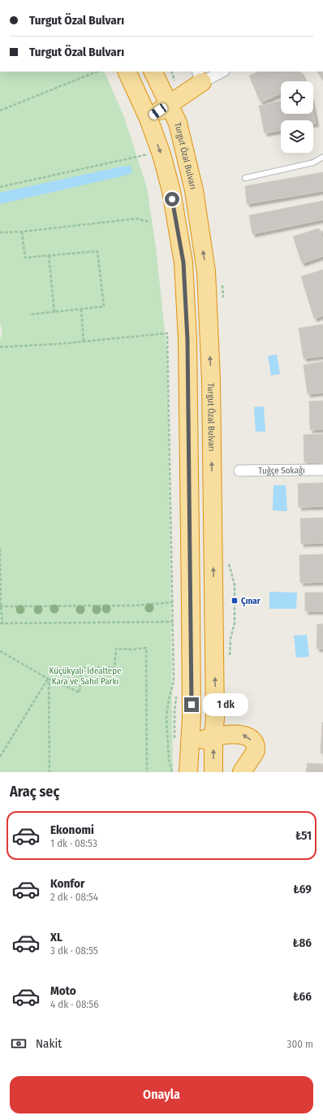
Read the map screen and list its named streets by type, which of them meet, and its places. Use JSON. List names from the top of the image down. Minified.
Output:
{"streets":{"highway":["Turgut Özal Bulvarı"],"street":["Tuğçe Sokağı"]},"parks":["Küçükyalı-İdealtepe Kara ve Sahil Parkı"],"places":{"transit":["Çınar"]},"page":{"banner":["Turgut Özal Bulvarı","Turgut Özal Bulvarı"],"bubble":"1 dk","heading":"Araç seç","list":[{"name":"Ekonomi","note":"1 dk · 08:53","value":"₺51"},{"name":"Konfor","note":"2 dk · 08:54","value":"₺69"},{"name":"XL","note":"3 dk · 08:55","value":"₺86"},{"name":"Moto","note":"4 dk · 08:56","value":"₺66"}],"pay":["Nakit","300 m"],"buttons":"Onayla"}}
